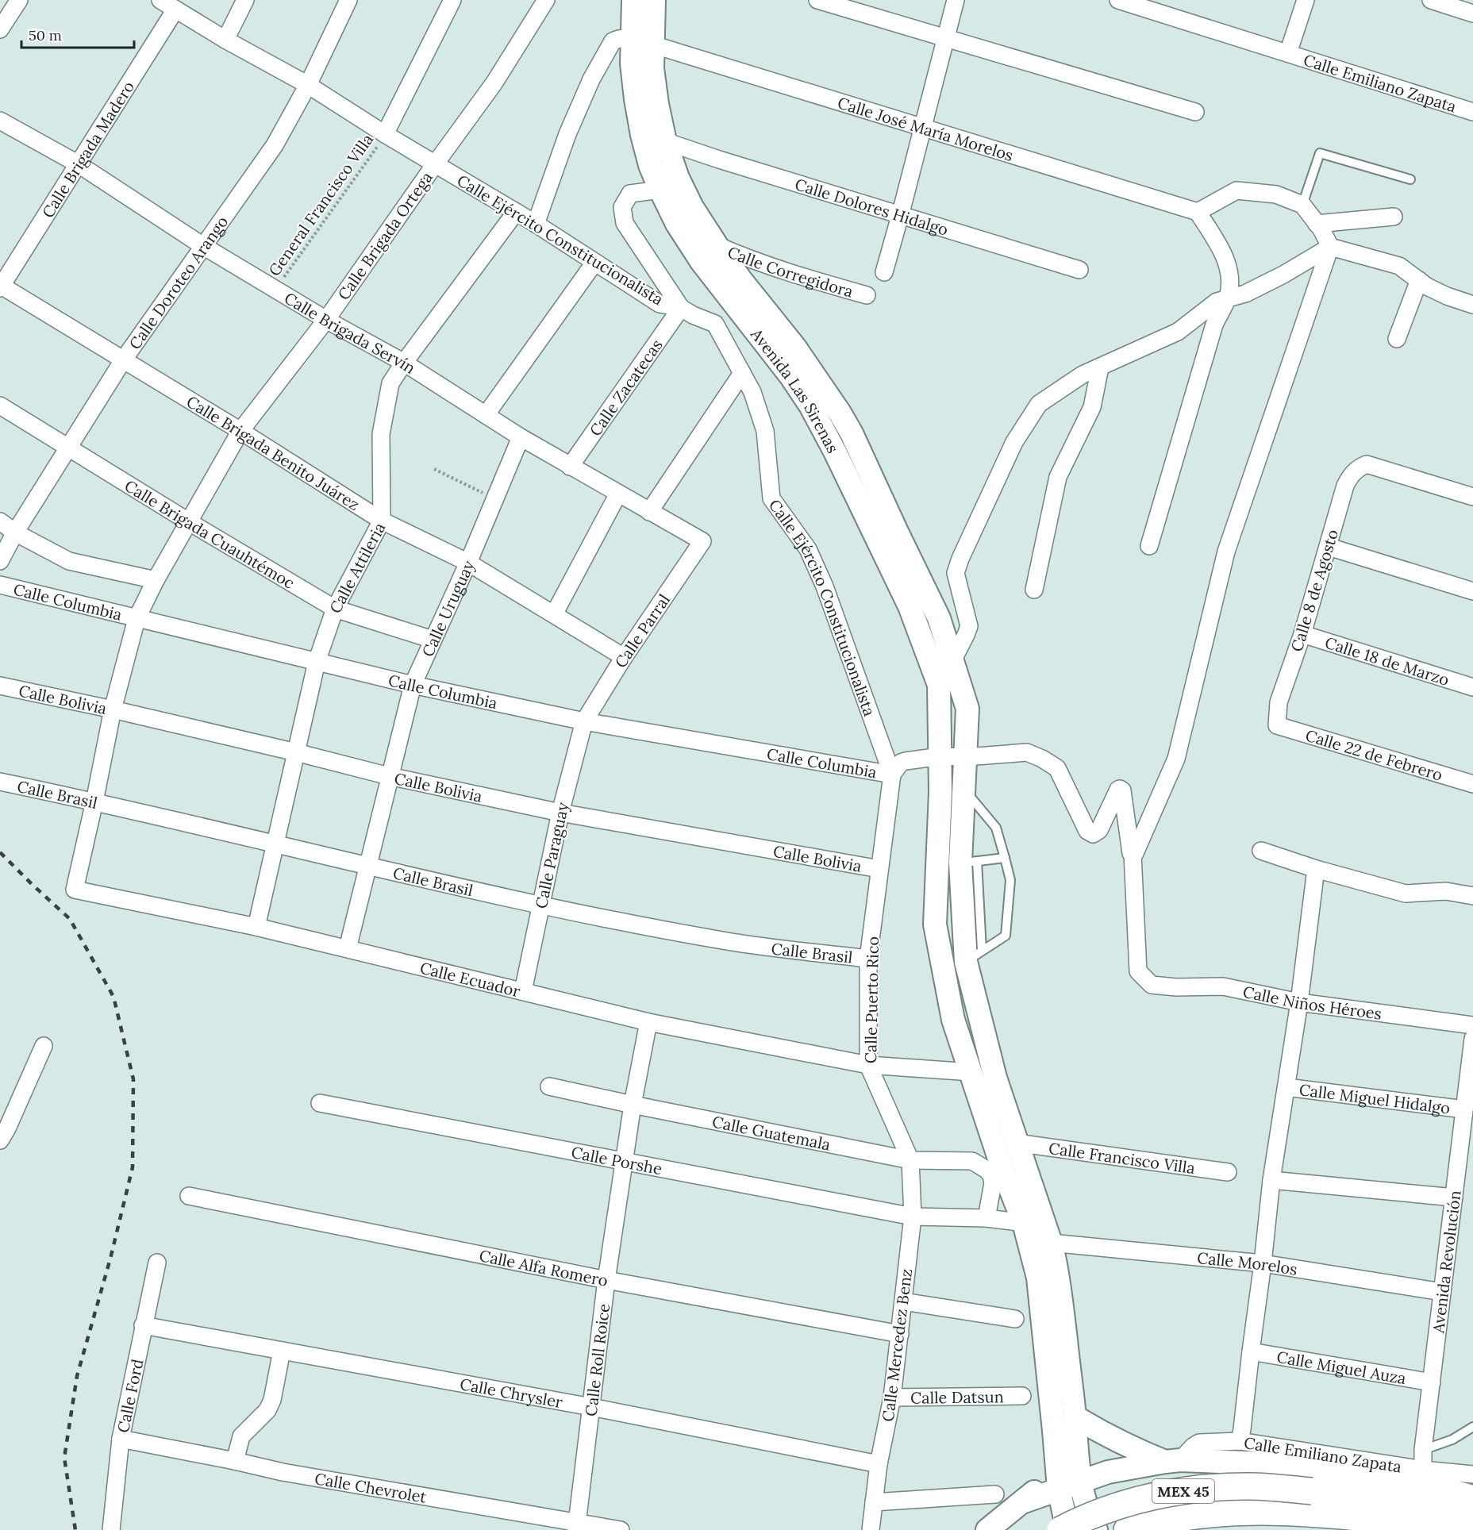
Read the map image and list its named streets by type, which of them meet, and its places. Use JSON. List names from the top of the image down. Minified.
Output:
{"streets":{"main road":["Avenida Las Sirenas","MEX 45"],"street":["Calle Emiliano Zapata","Calle José María Morelos","Calle Brigada Madero","Calle Dolores Hidalgo","Calle Brigada Ortega","Calle Ejército Constitucionalista","Calle Corregidora","Calle Doroteo Arango","Calle Brigada Servín","Calle Zacatecas","Calle Brigada Benito Juárez","Calle Brigada Cuauhtémoc","Calle Attileria","Calle 8 de Agosto","Calle Columbia","Calle Uruguay","Calle Parral","Calle 18 de Marzo","Calle Bolivia","Calle 22 de Febrero","Calle Brasil","Calle Paraguay","Calle Ecuador","Calle Puerto Rico","Calle Niños Héroes","Calle Miguel Hidalgo","Calle Guatemala","Calle Francisco Villa","Calle Porshe","Calle Morelos","Avenida Revolución","Calle Alfa Romero","Calle Mercedez Benz","Calle Roll Roice","Calle Miguel Auza","Calle Chrysler","Calle Ford","Calle Datsun","Calle Chevrolet"],"path":["General Francisco Villa"]},"crossings":[["Calle Emiliano Zapata","Avenida Revolución"],["Calle José María Morelos","Avenida Las Sirenas"],["Calle Brigada Madero","Calle Ejército Constitucionalista"],["Calle Brigada Madero","Calle Brigada Servín"],["Calle Brigada Madero","Calle Brigada Benito Juárez"],["General Francisco Villa","Calle Ejército Constitucionalista"],["General Francisco Villa","Calle Brigada Servín"],["Calle Dolores Hidalgo","Avenida Las Sirenas"],["Calle Brigada Ortega","Calle Ejército Constitucionalista"],["Calle Brigada Ortega","Calle Brigada Servín"],["Calle Brigada Ortega","Calle Brigada Benito Juárez"],["Calle Brigada Ortega","Calle Brigada Cuauhtémoc"],["Calle Brigada Ortega","Calle Columbia"],["Calle Brigada Ortega","Calle Bolivia"],["Calle Brigada Ortega","Calle Brasil"],["Calle Brigada Ortega","Calle Ecuador"],["Calle Ejército Constitucionalista","Calle Doroteo Arango"],["Calle Ejército Constitucionalista","Calle Zacatecas"],["Calle Ejército Constitucionalista","Calle Attileria"],["Calle Ejército Constitucionalista","Calle Columbia"],["Calle Ejército Constitucionalista","Calle Puerto Rico"],["Calle Corregidora","Avenida Las Sirenas"],["Calle Doroteo Arango","Calle Brigada Servín"],["Calle Doroteo Arango","Calle Brigada Benito Juárez"],["Calle Doroteo Arango","Calle Brigada Cuauhtémoc"],["Calle Brigada Servín","Calle Zacatecas"],["Calle Brigada Servín","Calle Attileria"],["Calle Brigada Servín","Calle Uruguay"],["Calle Brigada Servín","Calle Parral"],["Avenida Las Sirenas","Calle Ecuador"],["Avenida Las Sirenas","Calle Guatemala"],["Avenida Las Sirenas","Calle Francisco Villa"],["Avenida Las Sirenas","Calle Porshe"],["Avenida Las Sirenas","Calle Morelos"],["Calle Brigada Benito Juárez","Calle Attileria"],["Calle Brigada Benito Juárez","Calle Uruguay"],["Calle Brigada Benito Juárez","Calle Parral"],["Calle Brigada Cuauhtémoc","Calle Attileria"],["Calle Brigada Cuauhtémoc","Calle Uruguay"],["Calle Attileria","Calle Columbia"],["Calle Attileria","Calle Bolivia"],["Calle Attileria","Calle Brasil"],["Calle Attileria","Calle Ecuador"],["Calle 8 de Agosto","Calle 18 de Marzo"],["Calle 8 de Agosto","Calle 22 de Febrero"],["Calle Columbia","Calle Uruguay"],["Calle Columbia","Calle Parral"],["Calle Columbia","Calle Paraguay"],["Calle Columbia","Calle Puerto Rico"],["Calle Uruguay","Calle Bolivia"],["Calle Uruguay","Calle Brasil"],["Calle Uruguay","Calle Ecuador"],["Calle Parral","Calle Paraguay"],["Calle Bolivia","Calle Paraguay"],["Calle Bolivia","Calle Puerto Rico"],["Calle Brasil","Calle Paraguay"],["Calle Brasil","Calle Puerto Rico"],["Calle Paraguay","Calle Ecuador"],["Calle Ecuador","Calle Puerto Rico"],["Calle Ecuador","Calle Roll Roice"],["Calle Puerto Rico","Calle Guatemala"],["Calle Puerto Rico","Calle Mercedez Benz"],["Calle Miguel Hidalgo","Avenida Revolución"],["Calle Guatemala","Calle Mercedez Benz"],["Calle Guatemala","Calle Roll Roice"],["Calle Porshe","Calle Mercedez Benz"],["Calle Porshe","Calle Roll Roice"],["Calle Morelos","Avenida Revolución"],["Avenida Revolución","Calle Miguel Auza"],["Calle Alfa Romero","Calle Mercedez Benz"],["Calle Alfa Romero","Calle Roll Roice"],["Calle Mercedez Benz","Calle Chrysler"],["Calle Mercedez Benz","Calle Datsun"],["Calle Roll Roice","Calle Chrysler"],["Calle Roll Roice","Calle Chevrolet"],["Calle Chrysler","Calle Ford"],["Calle Ford","Calle Chevrolet"]],"scale_bar":"50 m"}
